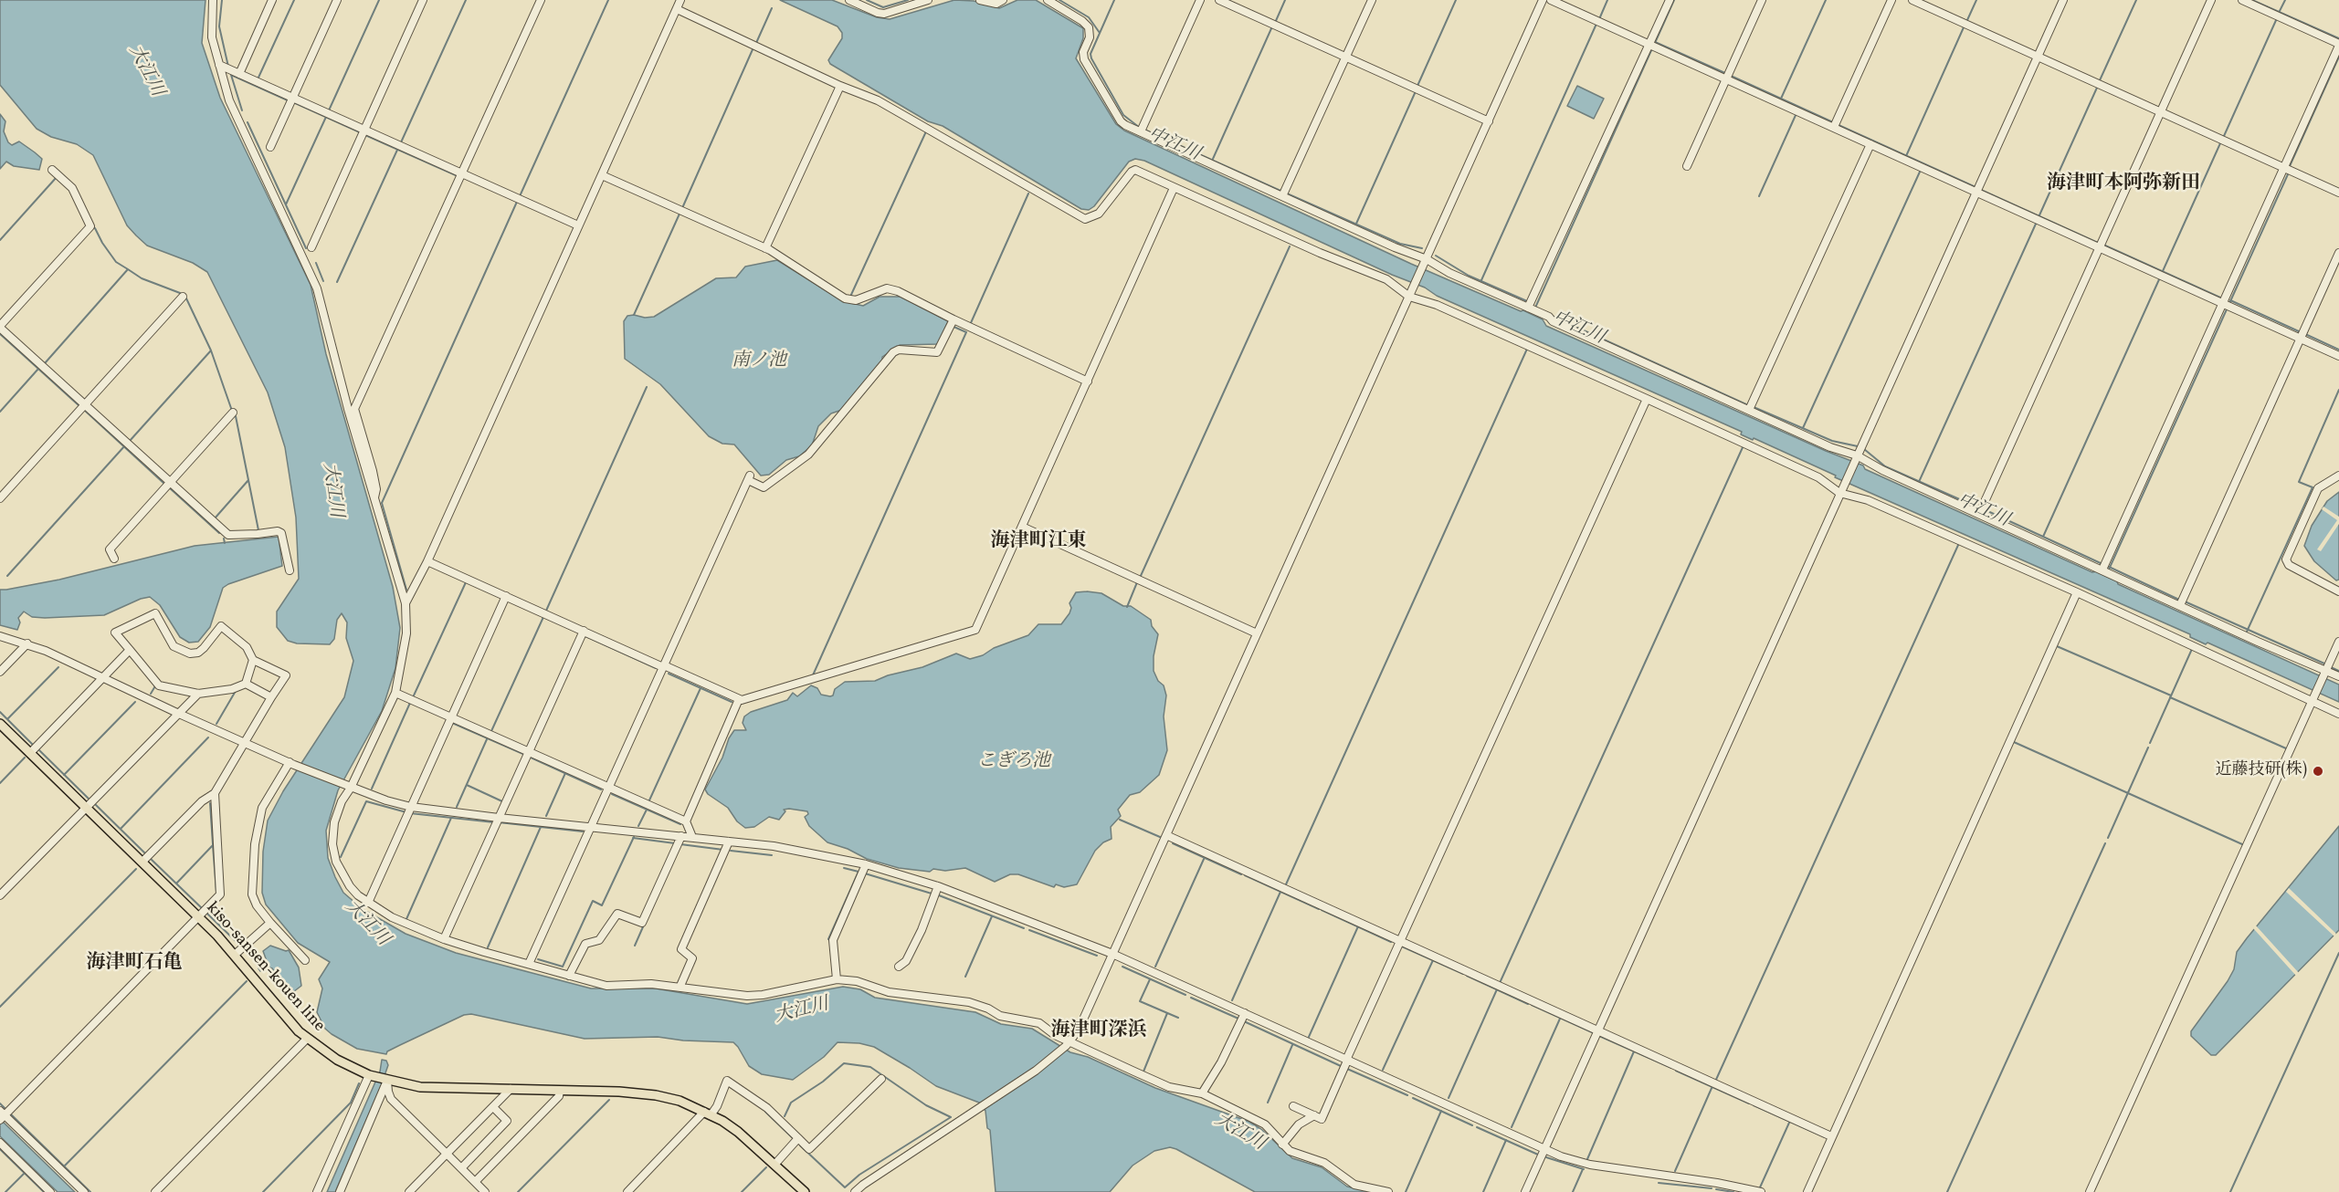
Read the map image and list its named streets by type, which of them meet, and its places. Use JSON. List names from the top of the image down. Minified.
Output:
{"streets":{"main road":["kiso-sansen-kouen line"]},"districts":["海津町本阿弥新田","海津町江東","海津町石亀","海津町深浜"],"water":["大江川","中江川","南ノ池","こぎろ池"],"places":["近藤技研(株)"]}
